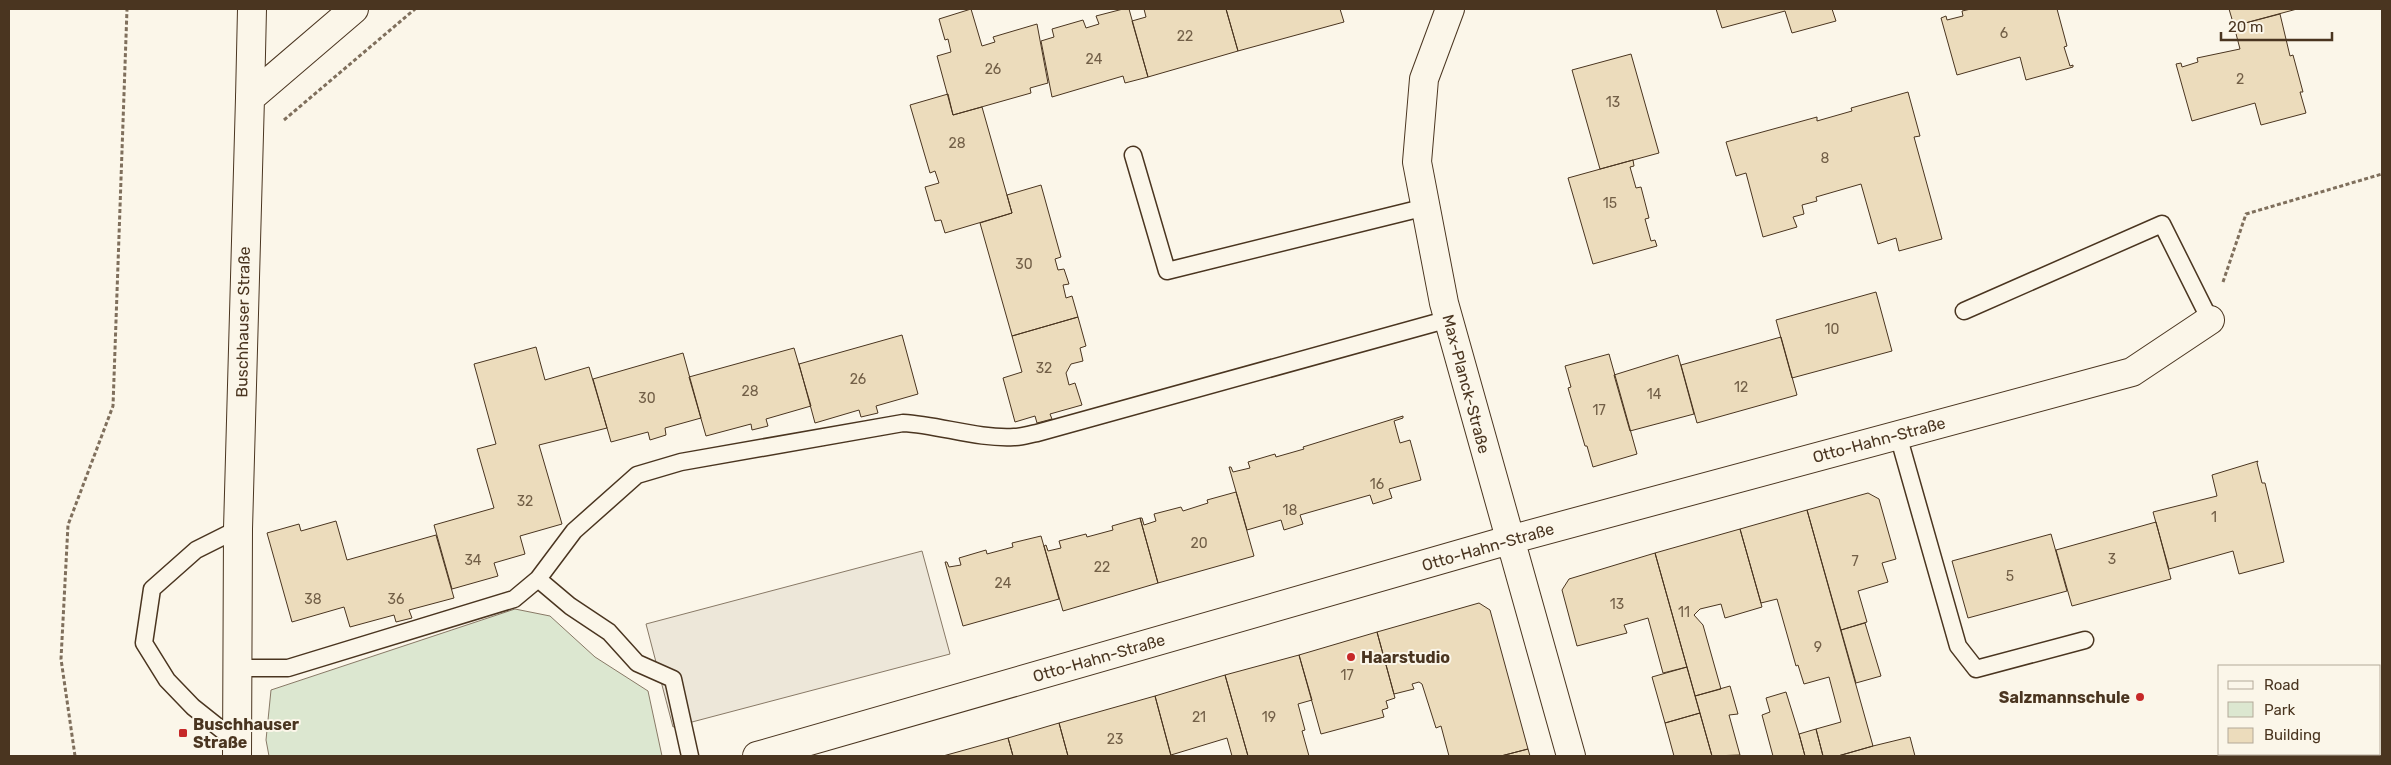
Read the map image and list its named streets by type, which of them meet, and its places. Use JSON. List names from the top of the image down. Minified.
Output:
{"streets":{"street":["Buschhauser Straße","Max-Planck-Straße","Otto-Hahn-Straße"]},"crossings":[["Max-Planck-Straße","Otto-Hahn-Straße"]],"places":{"other":["Haarstudio","Salzmannschule"],"transit":["Buschhauser Straße"]},"house_numbers":["6","22","24","26","2","13","28","8","15","30","10","32","26","12","28","14","30","17","16","32","18","1","20","3","34","7","22","5","24","38","36","13","11","9","17","21","19","23"],"legend":["Road","Park","Building"],"scale_bar":"20 m"}
